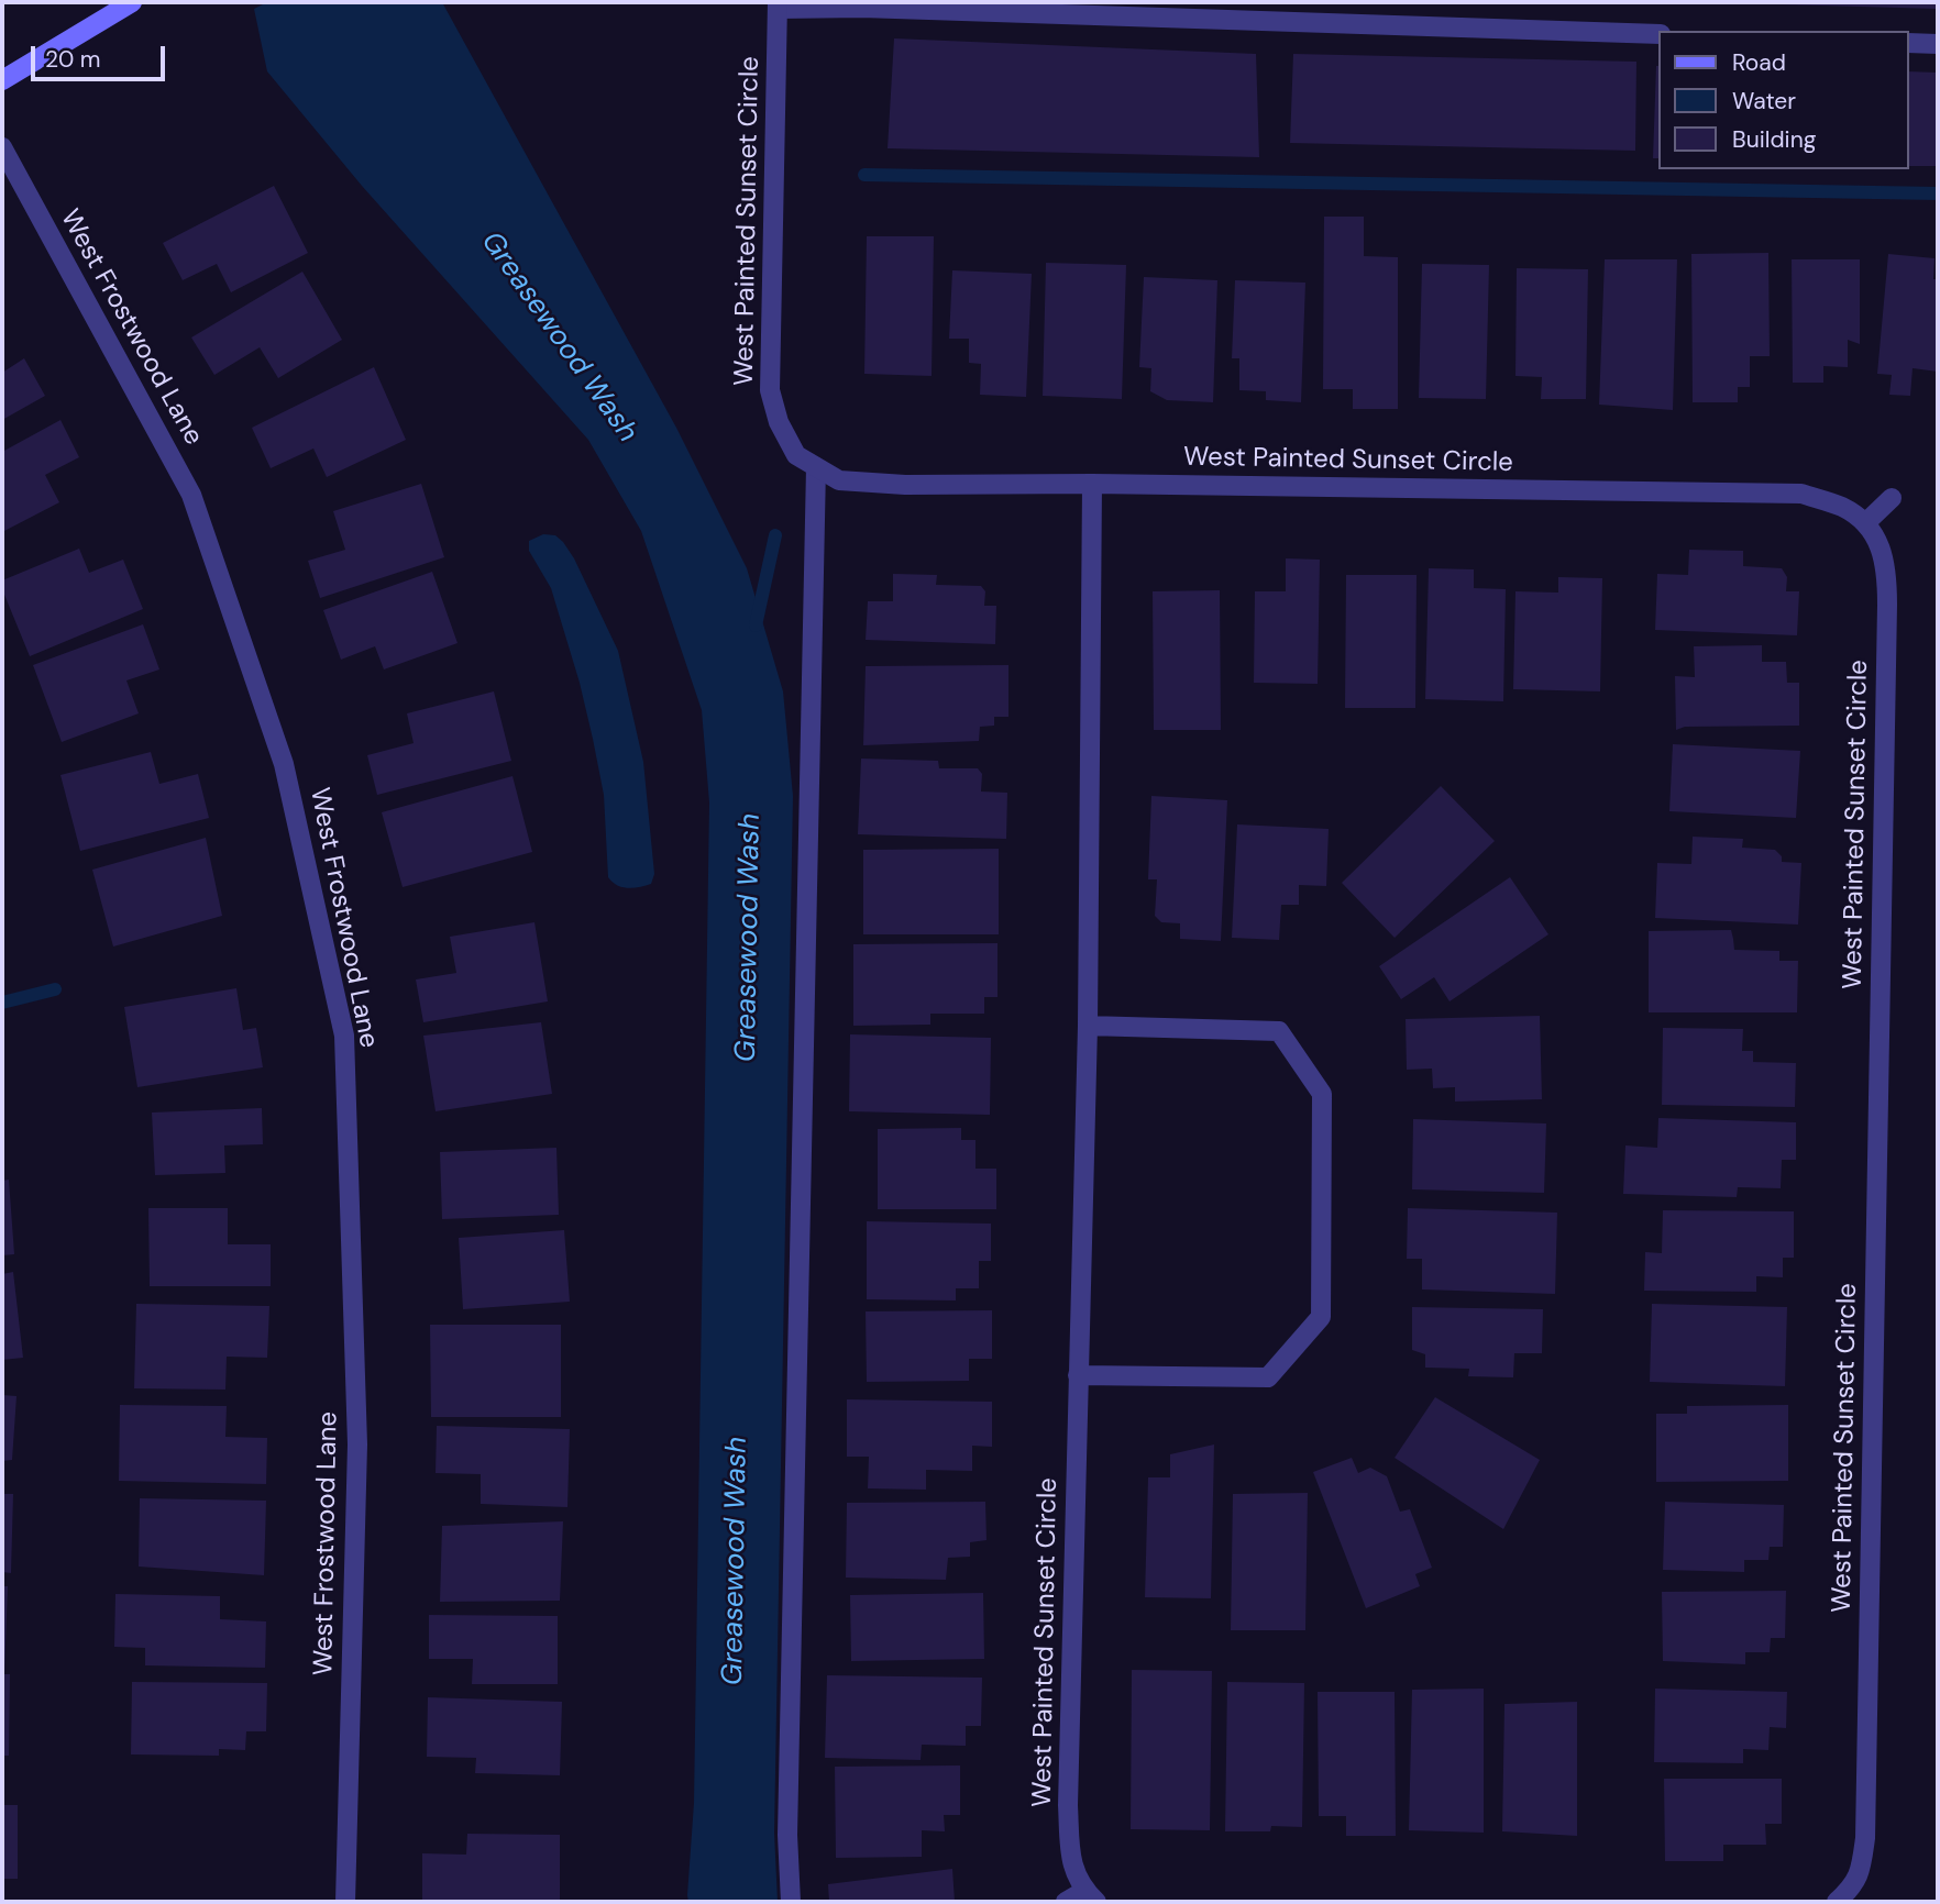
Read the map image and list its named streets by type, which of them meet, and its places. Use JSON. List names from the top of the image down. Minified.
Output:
{"streets":{"street":["West Painted Sunset Circle","West Frostwood Lane"]},"water":["Greasewood Wash"],"legend":["Road","Water","Building"],"scale_bar":"20 m"}
